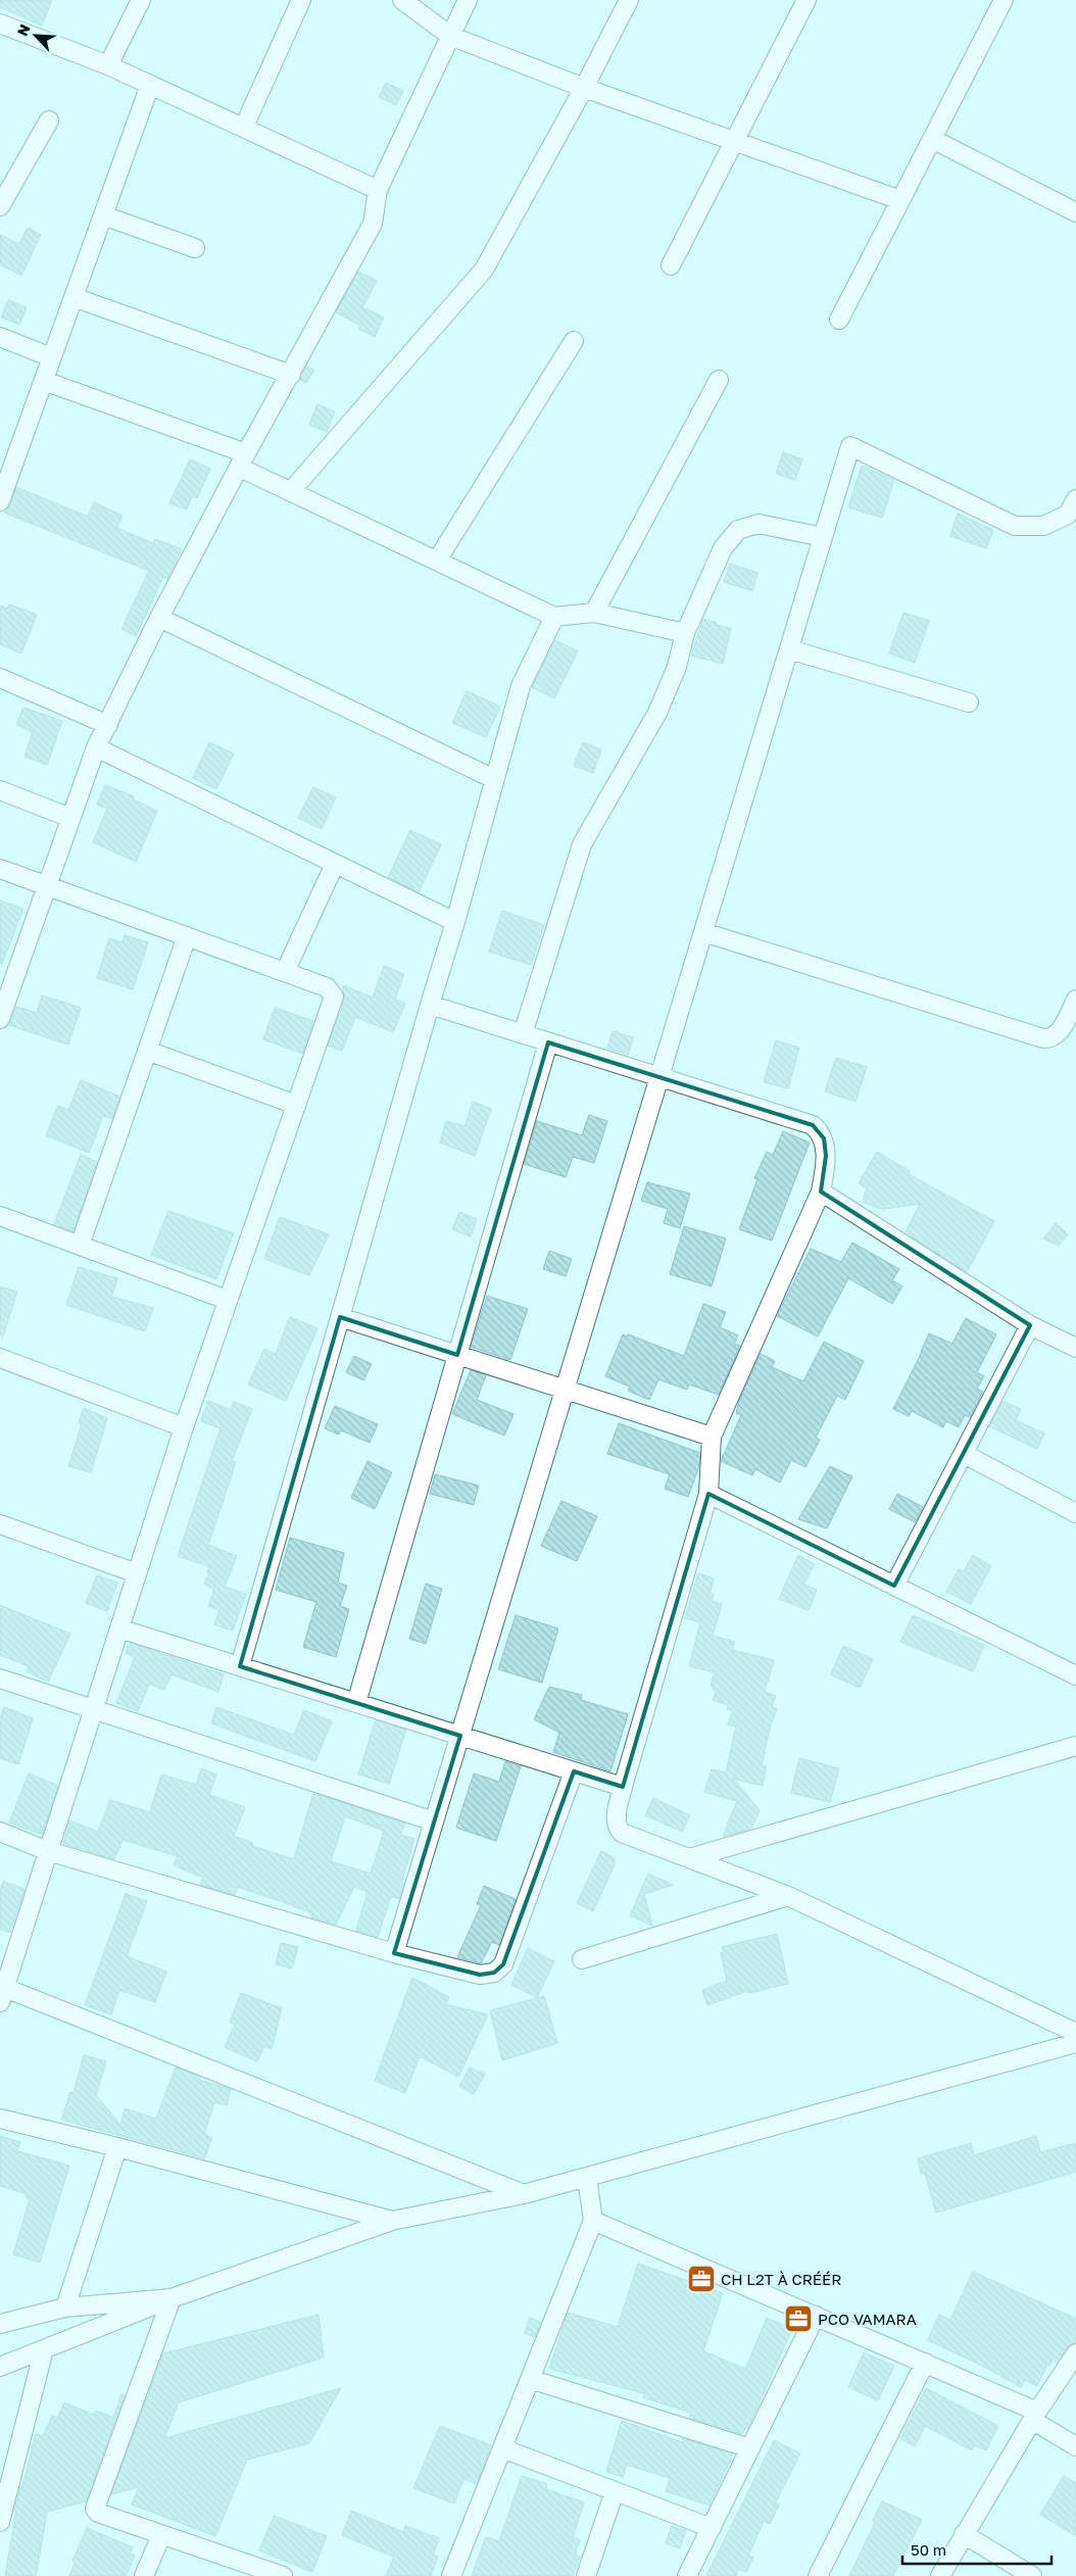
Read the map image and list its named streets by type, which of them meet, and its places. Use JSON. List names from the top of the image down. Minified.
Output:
{"places":{"office":["CH L2T À CRÉÉR","PCO VAMARA"]},"scale_bar":"50 m","north":"top left"}
